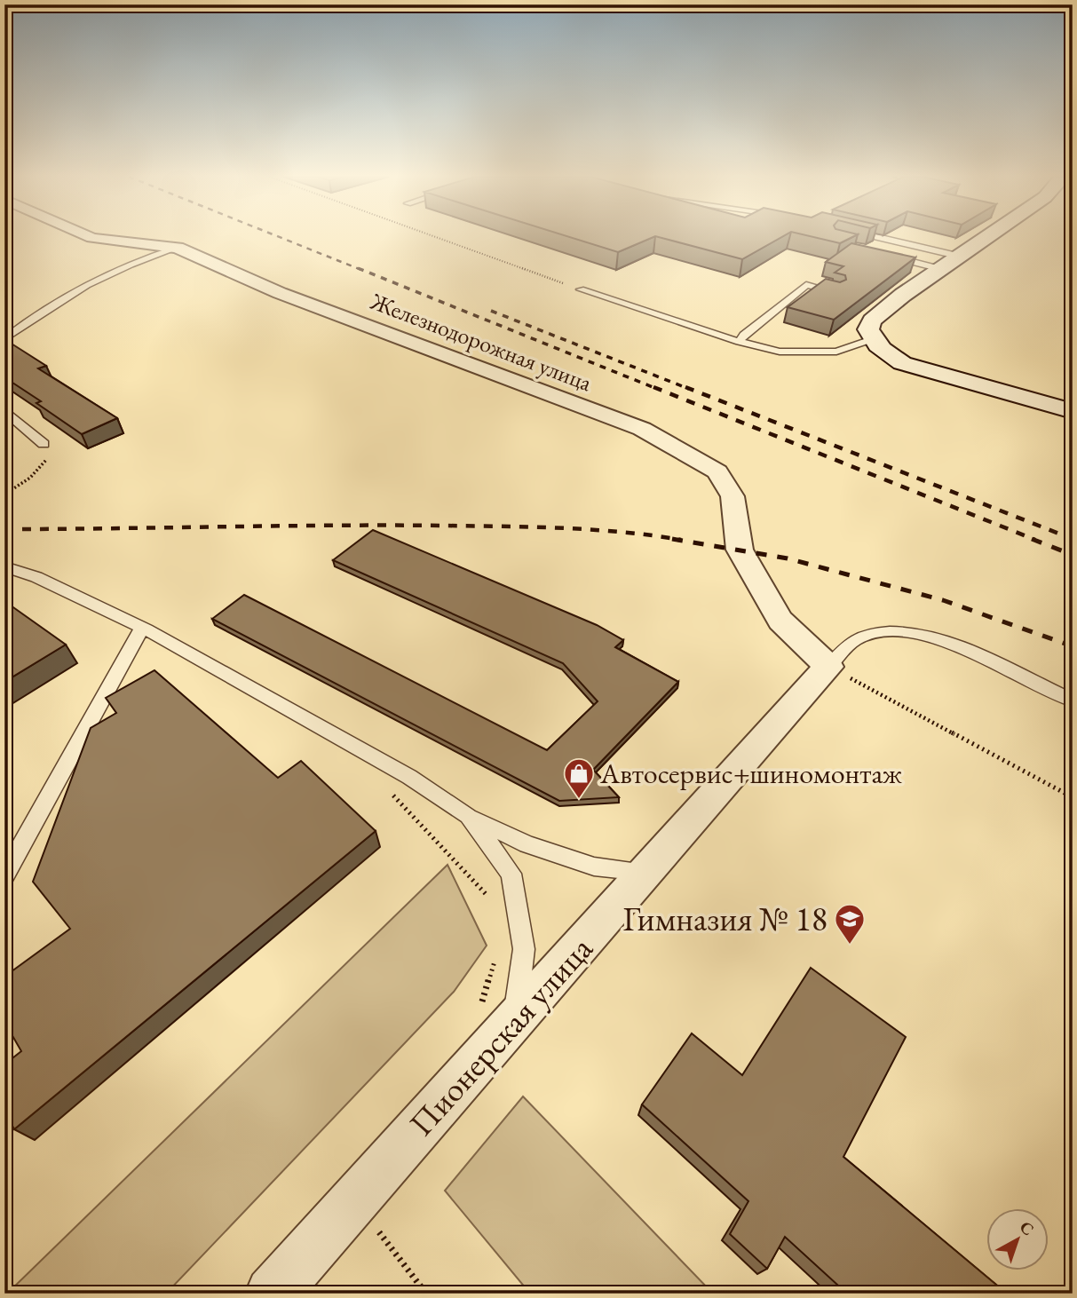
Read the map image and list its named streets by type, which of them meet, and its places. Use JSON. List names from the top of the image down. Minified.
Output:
{"streets":{"street":["Железнодорожная улица","Пионерская улица"]},"crossings":[["Железнодорожная улица","Пионерская улица"]],"places":{"shop":["Автосервис+шиномонтаж"],"school or university":["Гимназия № 18"]},"north":"top right"}
